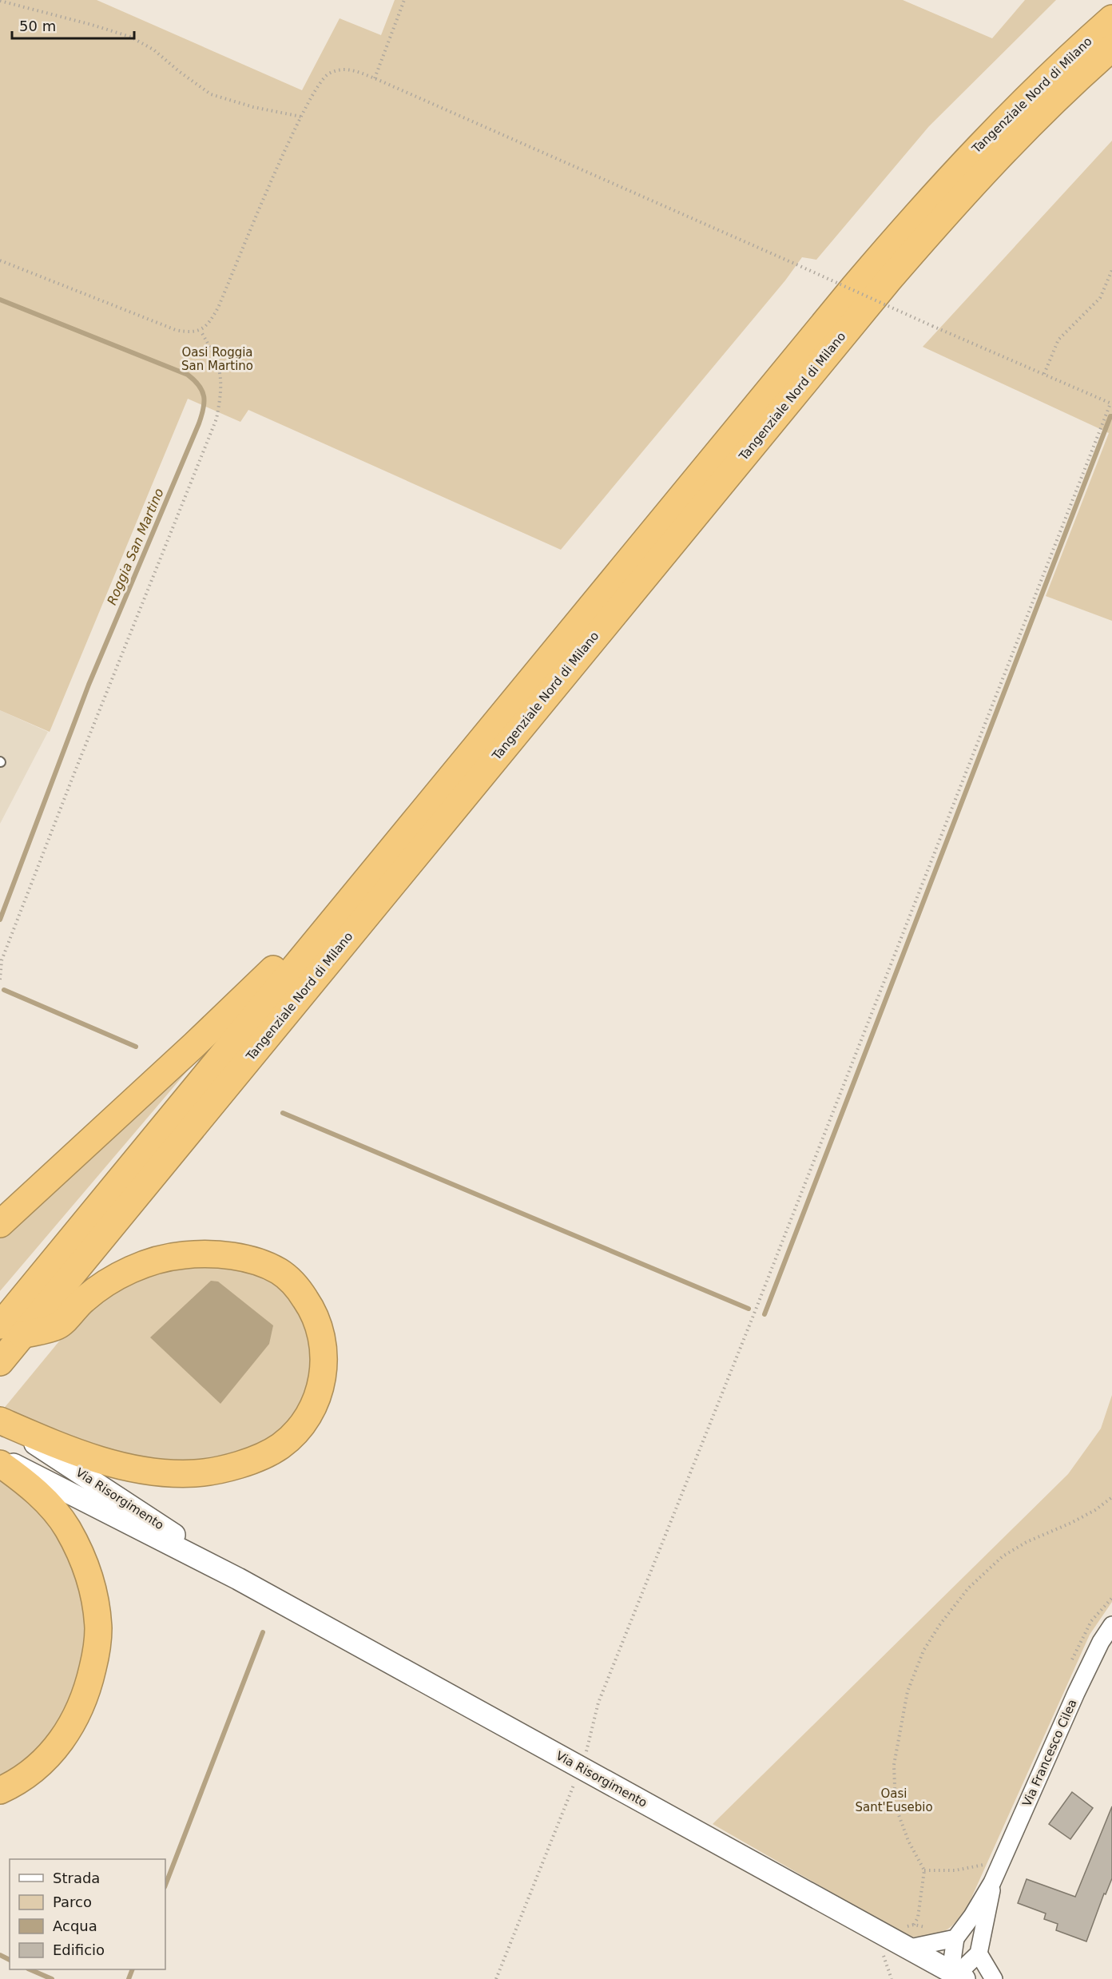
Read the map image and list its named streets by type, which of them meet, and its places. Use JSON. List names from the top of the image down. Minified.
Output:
{"streets":{"highway":["Tangenziale Nord di Milano"],"street":["Via Risorgimento","Via Francesco Cilea"]},"crossings":[["Via Risorgimento","Via Francesco Cilea"]],"water":["Roggia San Martino"],"parks":["Oasi Roggia San Martino","Oasi Sant'Eusebio"],"legend":["Strada","Parco","Acqua","Edificio"],"scale_bar":"50 m"}
